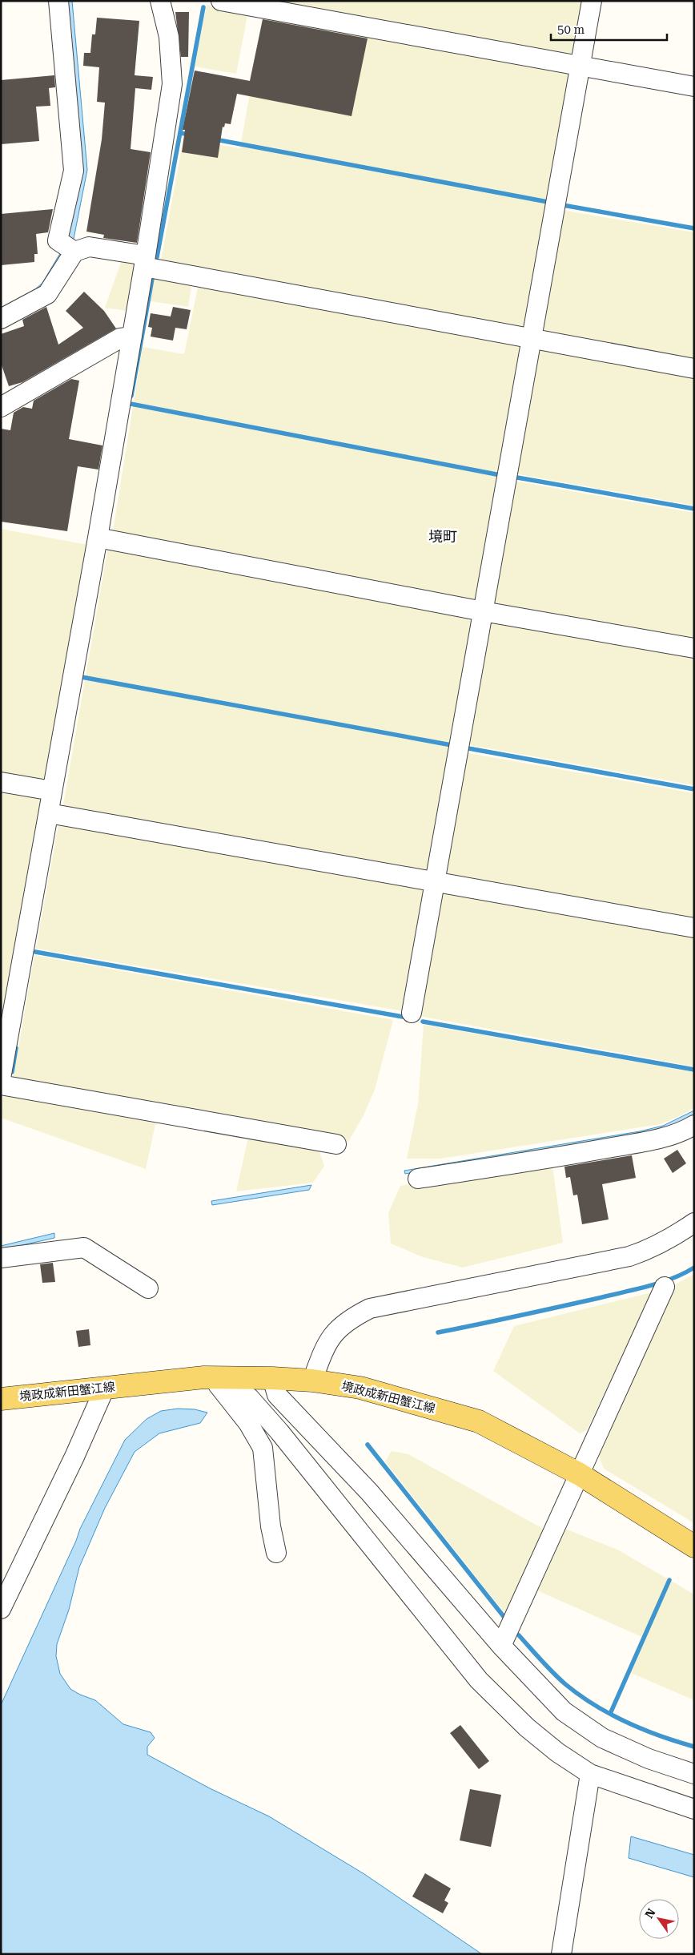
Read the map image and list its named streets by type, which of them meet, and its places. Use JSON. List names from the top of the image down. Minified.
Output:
{"streets":{"main road":["境政成新田蟹江線"]},"districts":["境町"],"scale_bar":"50 m","north":"top left"}
